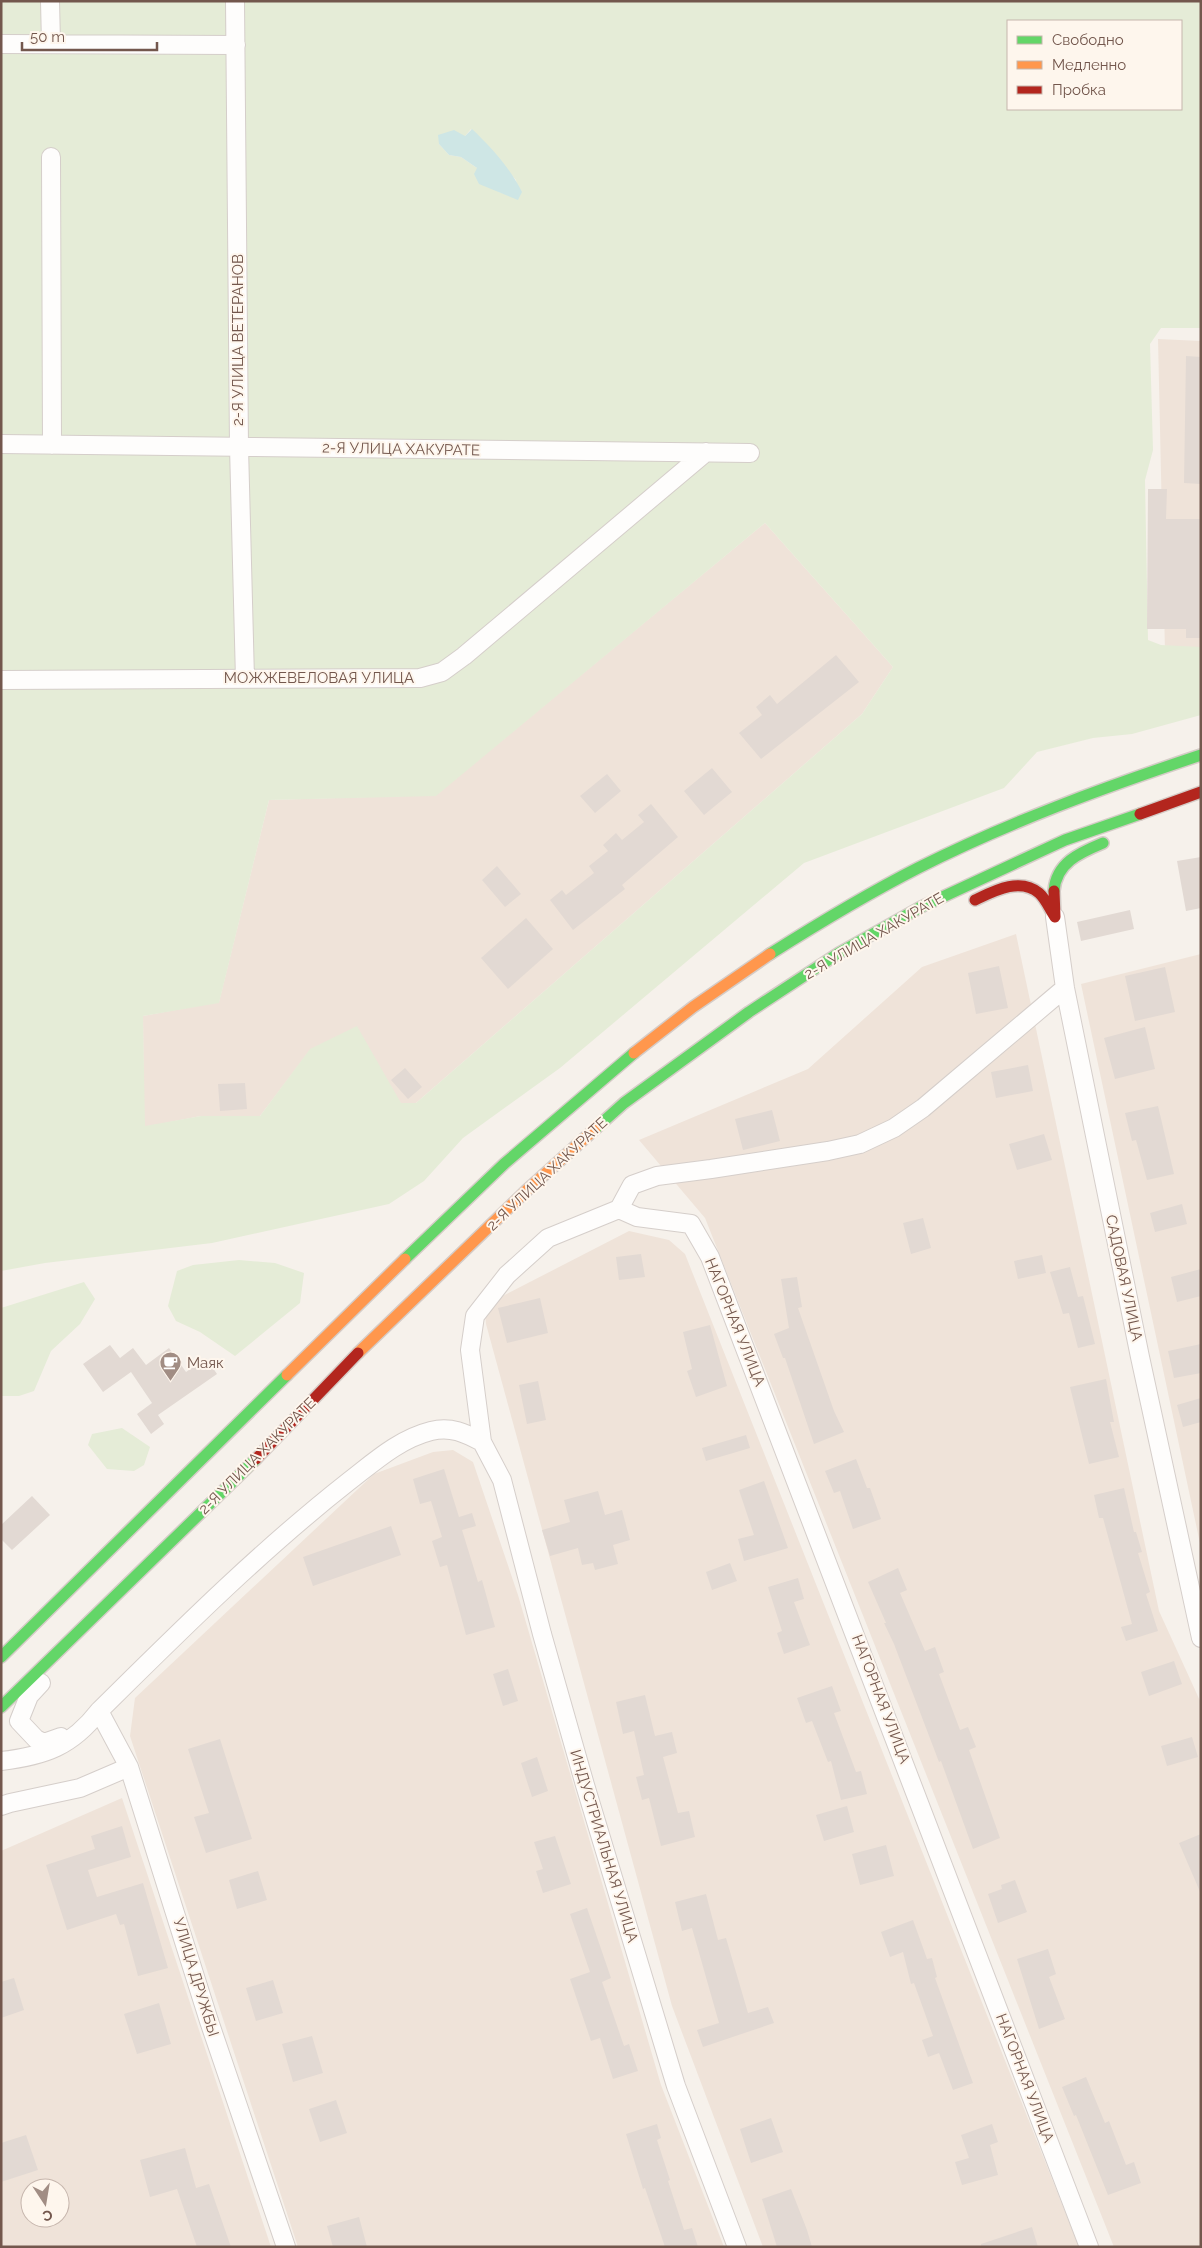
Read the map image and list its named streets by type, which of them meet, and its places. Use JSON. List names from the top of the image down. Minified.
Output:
{"streets":{"main road":["2-Я УЛИЦА ХАКУРАТЕ"],"street":["2-Я УЛИЦА ВЕТЕРАНОВ","МОЖЖЕВЕЛОВАЯ УЛИЦА","САДОВАЯ УЛИЦА","НАГОРНАЯ УЛИЦА","ИНДУСТРИАЛЬНАЯ УЛИЦА","УЛИЦА ДРУЖБЫ"]},"crossings":[["2-Я УЛИЦА ВЕТЕРАНОВ","2-Я УЛИЦА ХАКУРАТЕ"],["2-Я УЛИЦА ВЕТЕРАНОВ","МОЖЖЕВЕЛОВАЯ УЛИЦА"],["2-Я УЛИЦА ХАКУРАТЕ","МОЖЖЕВЕЛОВАЯ УЛИЦА"]],"places":{"cafe":["Маяк"]},"legend":["Свободно","Медленно","Пробка"],"scale_bar":"50 m","north":"bottom"}
